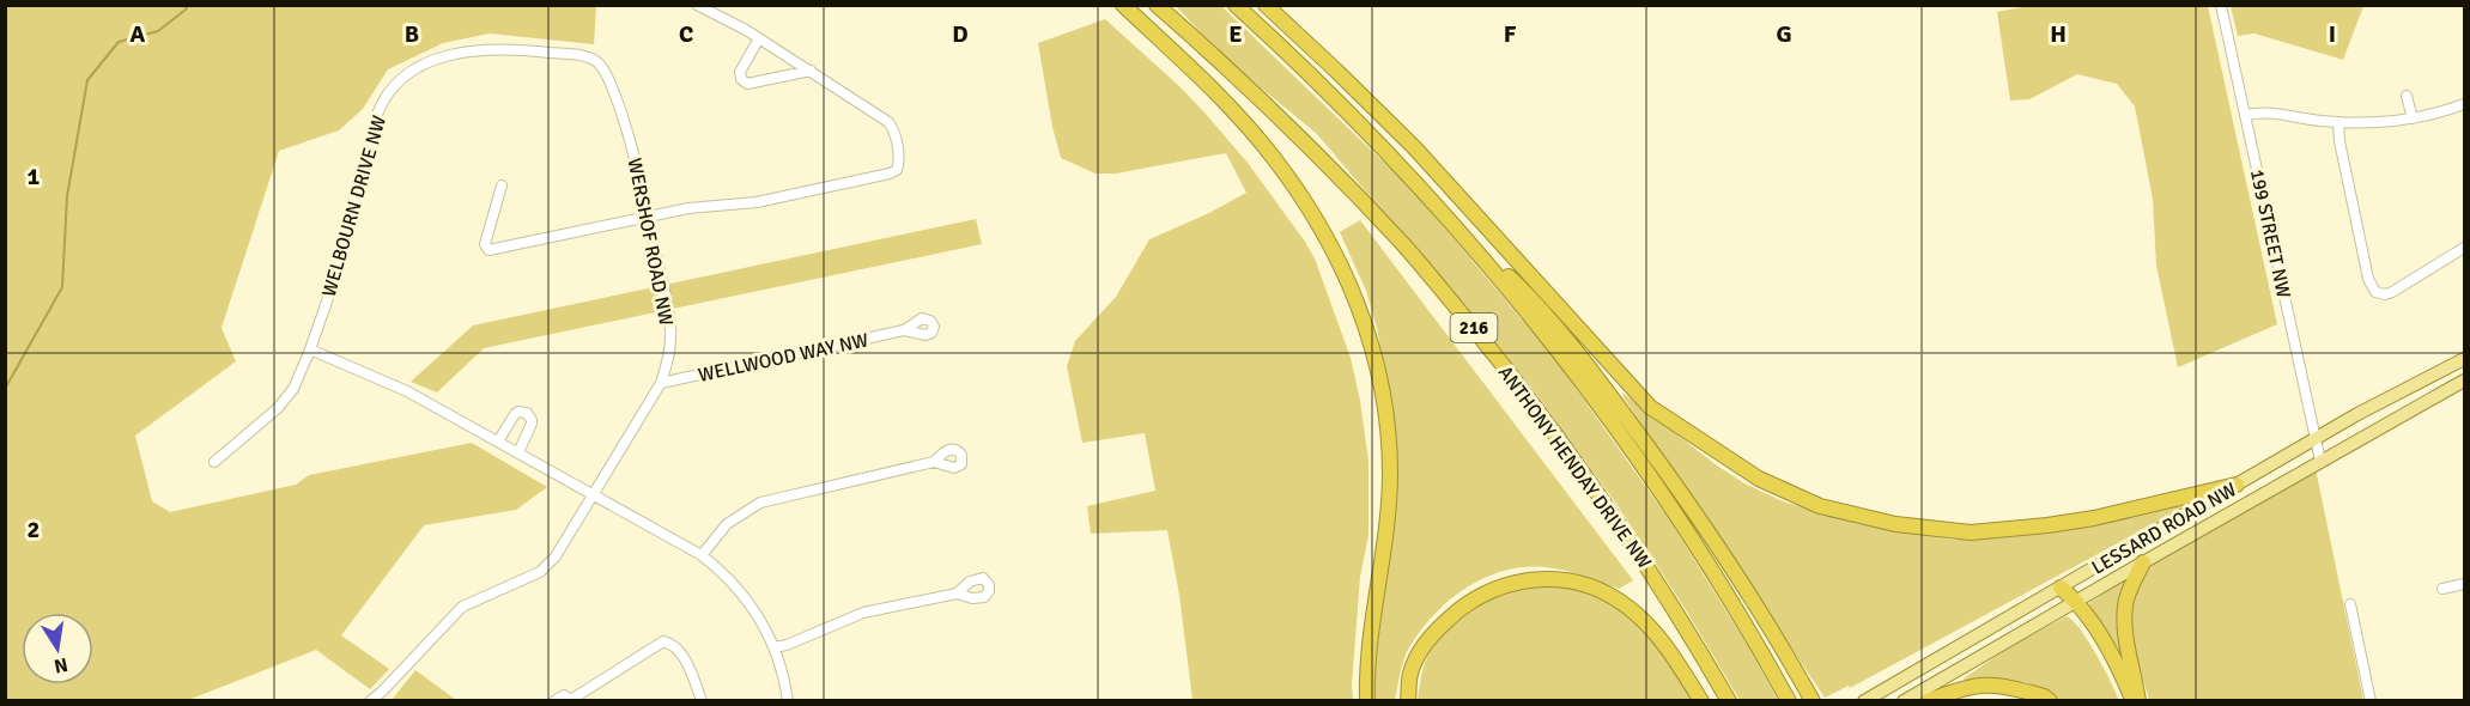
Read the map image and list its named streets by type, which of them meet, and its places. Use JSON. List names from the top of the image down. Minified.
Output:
{"streets":{"highway":["216","ANTHONY HENDAY DRIVE NW"],"main road":["LESSARD ROAD NW"],"street":["WELBOURN DRIVE NW","199 STREET NW","WERSHOF ROAD NW","WELLWOOD WAY NW"]},"crossings":[["WELBOURN DRIVE NW","WERSHOF ROAD NW"],["199 STREET NW","LESSARD ROAD NW"],["WERSHOF ROAD NW","WELLWOOD WAY NW"]],"north":"bottom","grid":{"columns":["A","B","C","D","E","F","G","H","I"],"rows":["1","2"]}}
